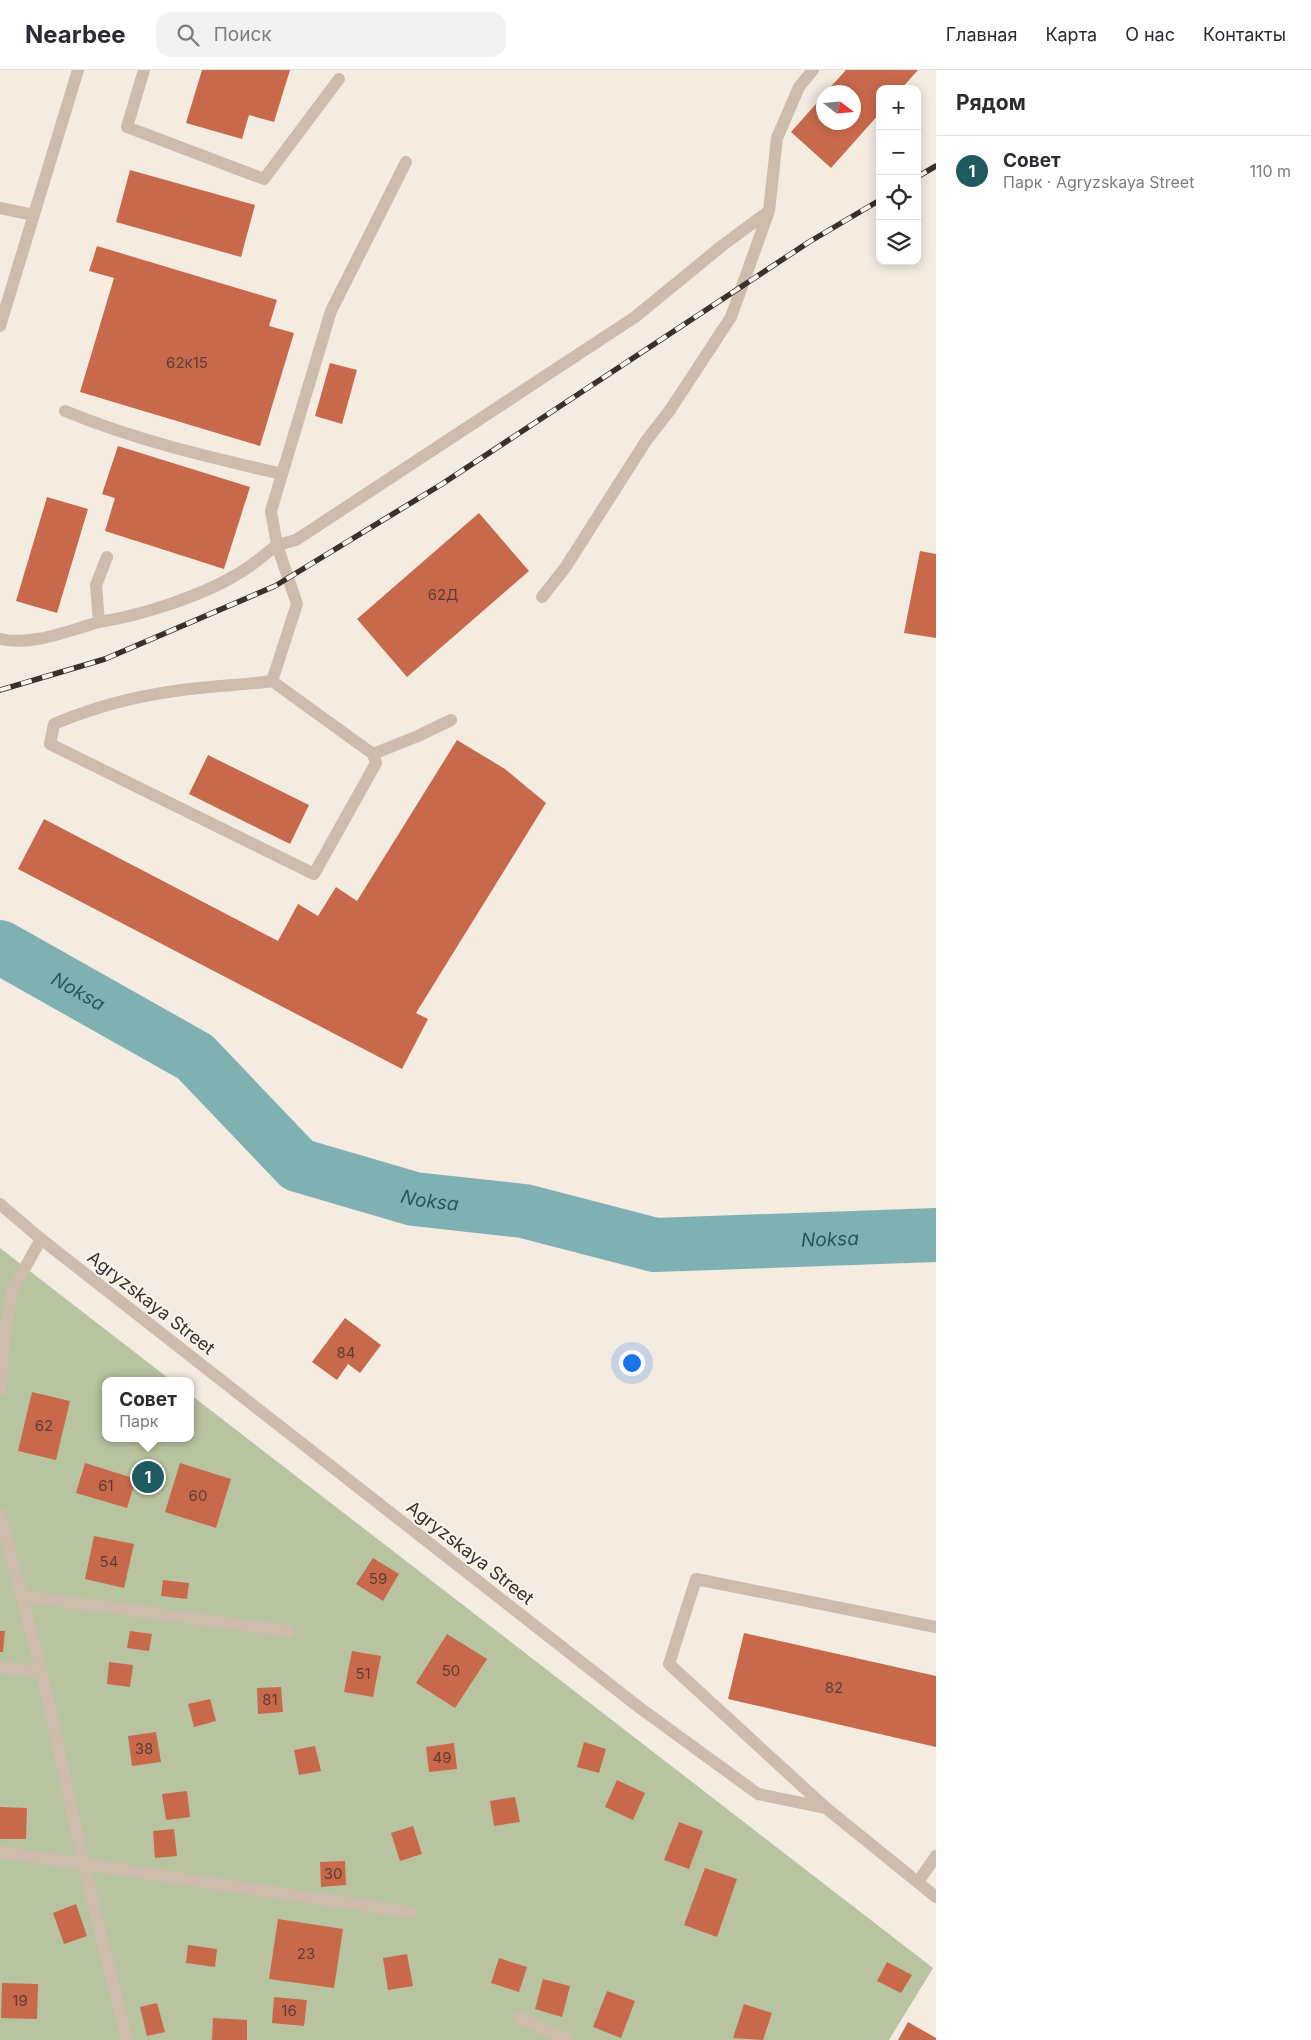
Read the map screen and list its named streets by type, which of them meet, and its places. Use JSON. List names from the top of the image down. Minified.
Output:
{"streets":{"street":["Agryzskaya Street"]},"water":["Noksa"],"house_numbers":["62к15","62Д","84","62","61","60","54","59","50","51","82","81","38","49","30","23","19","16"],"north":"right","page":{"header":"Nearbee","search":"Поиск","nav":["Главная","Карта","О нас","Контакты"],"heading":"Рядом","map_buttons":["+","−"],"list":[{"mark":"1","name":"Совет","note":"Парк · Agryzskaya Street","value":"110 m"}],"popup":["Совет","Парк"],"pins":"1"}}
